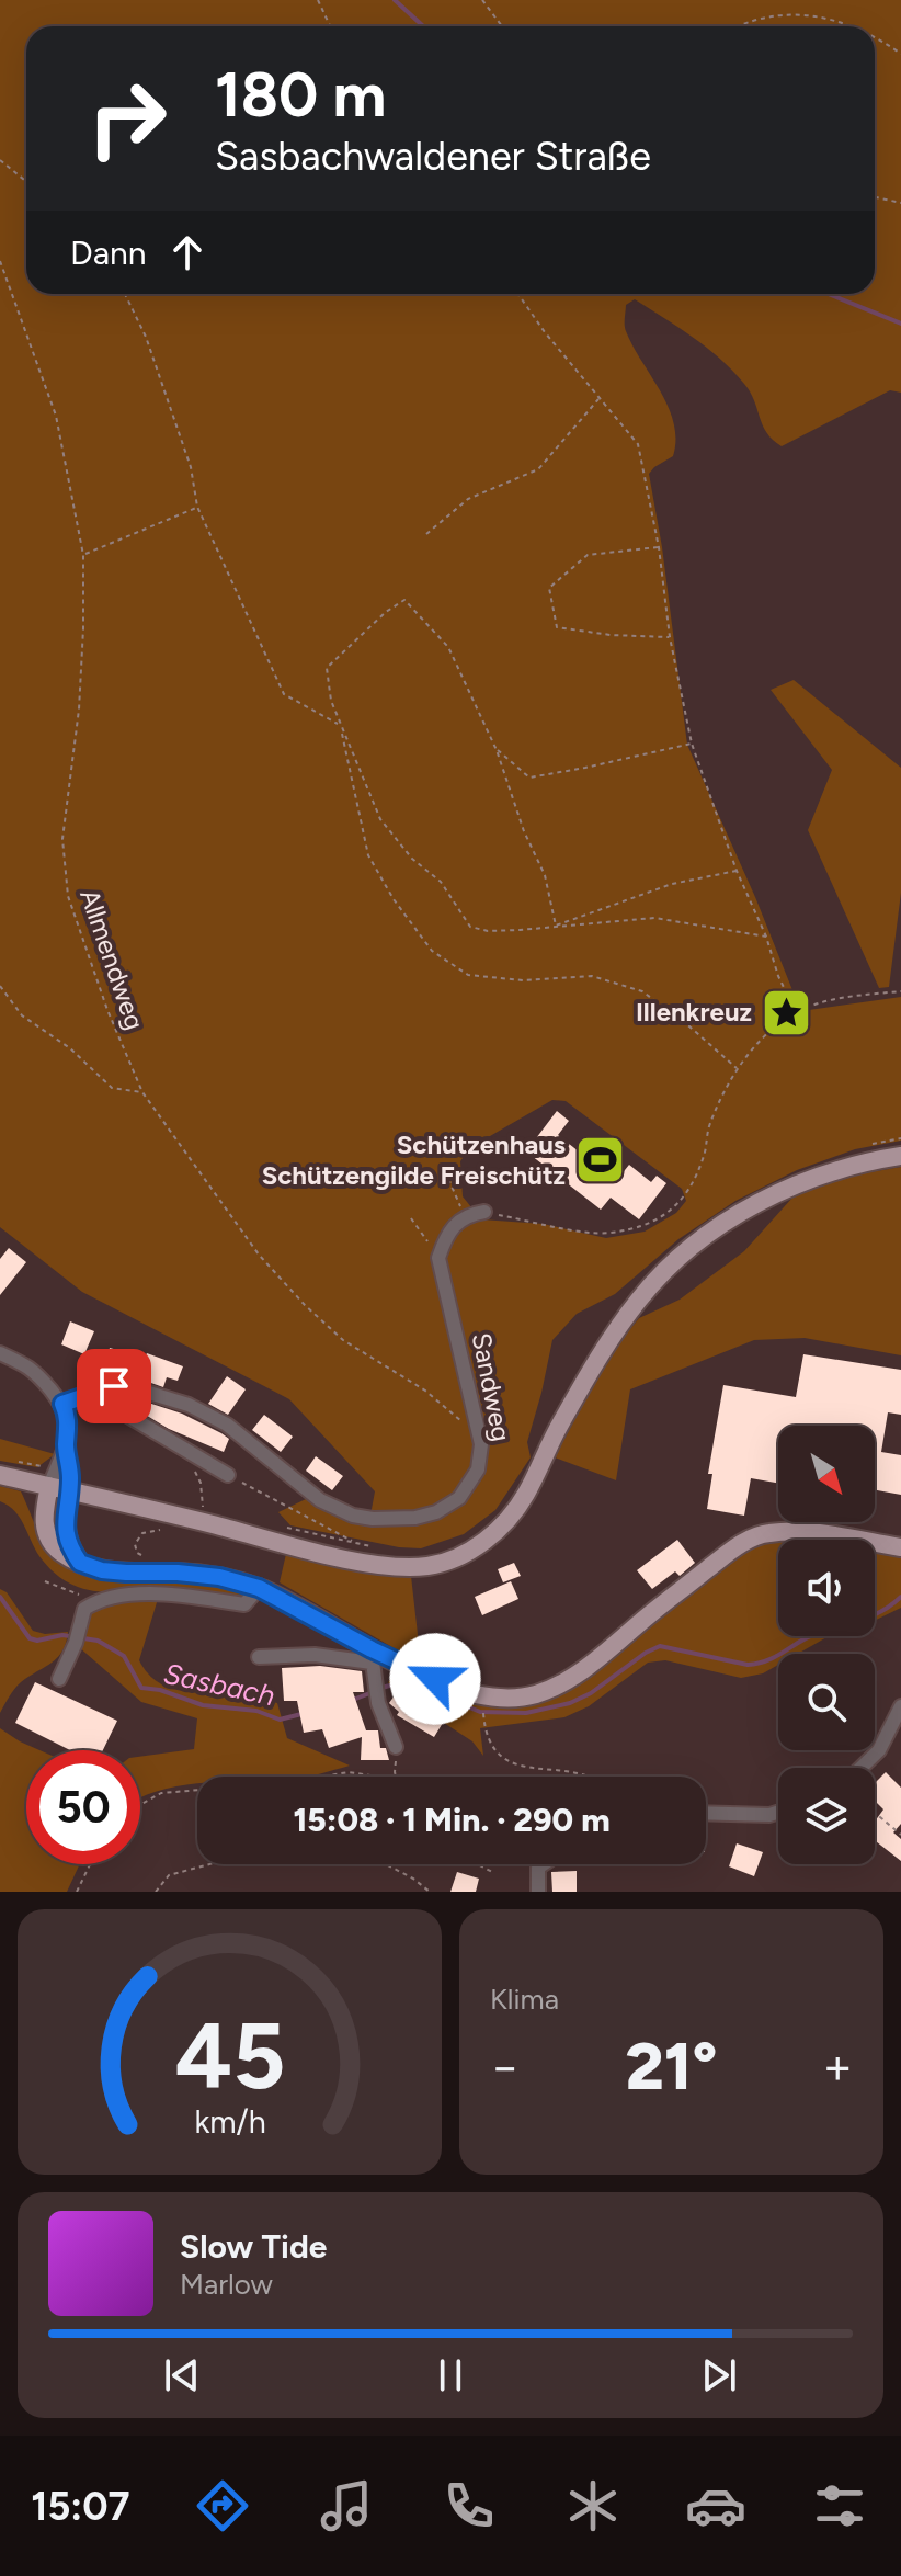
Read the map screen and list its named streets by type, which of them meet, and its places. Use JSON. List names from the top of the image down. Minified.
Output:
{"streets":{"street":["Sandweg"],"path":["Allmendweg"]},"crossings":[["Allmendweg","Sandweg"]],"water":["Sasbach"],"places":{"place":["Illenkreuz"],"sports":["Schützenhaus Schützengilde Freischütz"]},"north":"bottom right","page":{"turn":["180 m","Sasbachwaldener Straße"],"then":"Dann","limit":"50","trip":"15:08 · 1 Min. · 290 m","tile":"Klima","heat":["−","21°","+"],"song":["Slow Tide","Marlow"],"tabs":"15:07","gauge":["45","km/h"]}}
